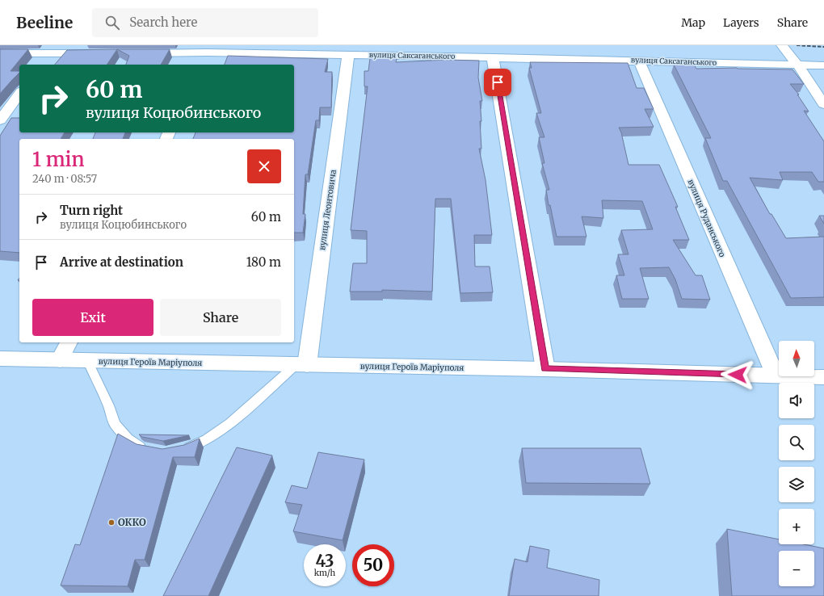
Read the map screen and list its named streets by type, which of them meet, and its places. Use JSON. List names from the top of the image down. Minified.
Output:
{"streets":{"street":["вулиця Саксаганського","вулиця Леонтовича","вулиця Руданського","вулиця Героїв Маріуполя"]},"crossings":[["вулиця Саксаганського","вулиця Леонтовича"],["вулиця Саксаганського","вулиця Руданського"],["вулиця Леонтовича","вулиця Героїв Маріуполя"],["вулиця Руданського","вулиця Героїв Маріуполя"]],"places":["ОККО"],"north":"top","page":{"header":"Beeline","search":"Search here","nav":["Map","Layers","Share"],"turn":["60 m","вулиця Коцюбинського"],"heading":["1 min","240 m · 08:57"],"list":[{"name":"Turn right","note":"вулиця Коцюбинського","value":"60 m"},{"name":"Arrive at destination","value":"180 m"}],"buttons":["Exit","Share"],"map_buttons":["+","−"],"speed":"43 km/h","limit":"50"}}
